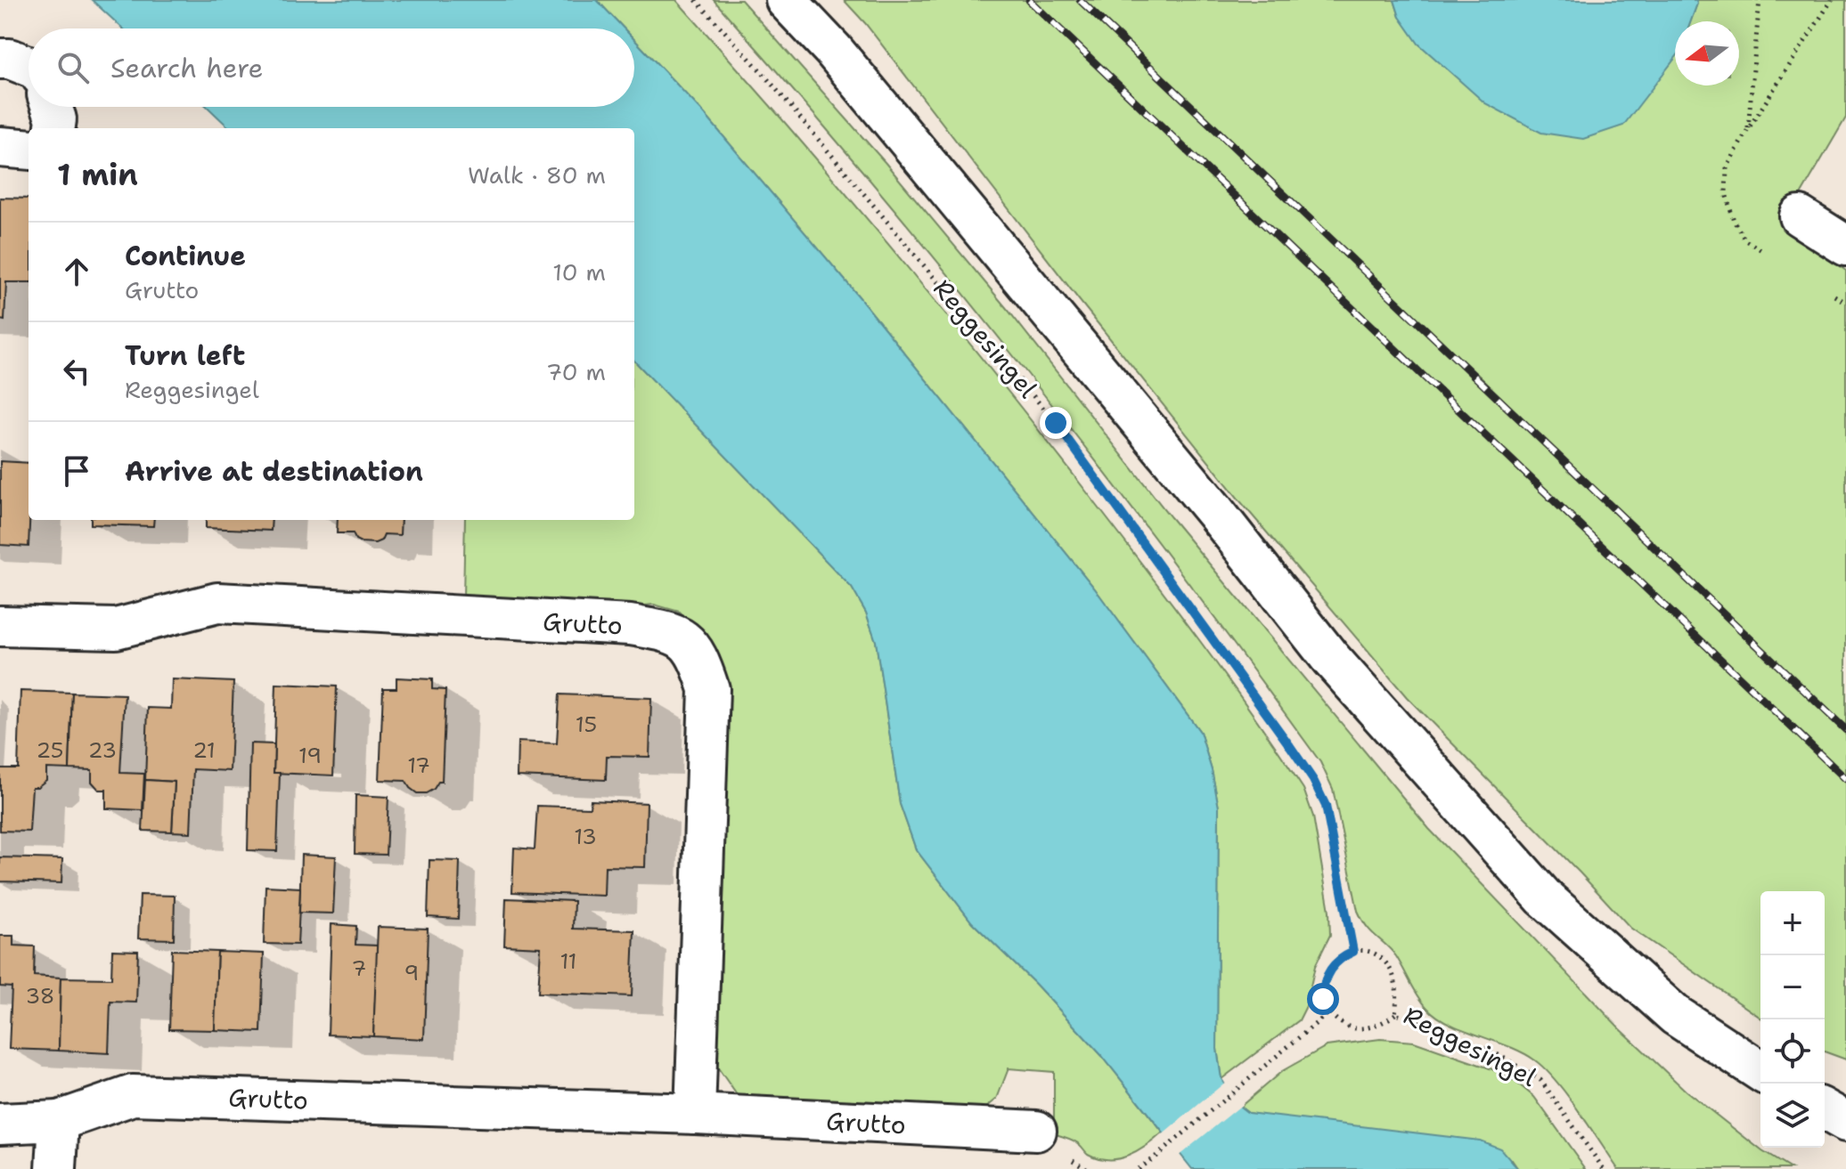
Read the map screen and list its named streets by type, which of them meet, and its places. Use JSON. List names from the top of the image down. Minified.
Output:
{"streets":{"street":["Grutto"],"path":["Reggesingel"]},"house_numbers":["15","25","23","21","19","17","13","11","7","9","38"],"north":"left","page":{"search":"Search here","heading":["1 min","Walk · 80 m"],"list":[["Continue","Grutto","10 m"],["Turn left","Reggesingel","70 m"],"Arrive at destination"],"map_buttons":["+","−"]}}
